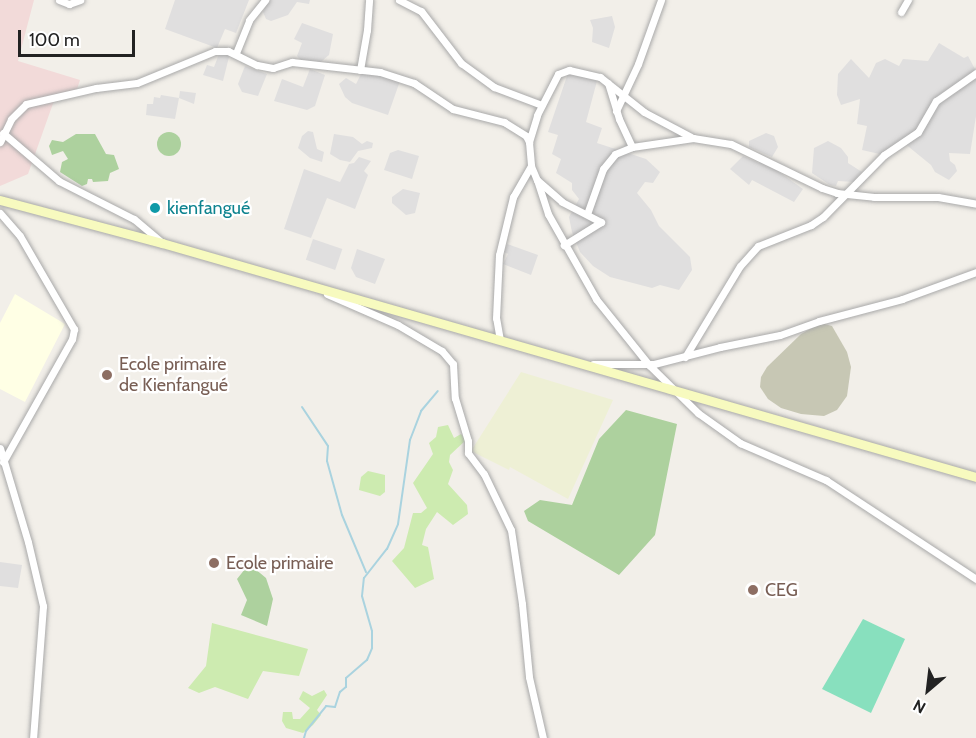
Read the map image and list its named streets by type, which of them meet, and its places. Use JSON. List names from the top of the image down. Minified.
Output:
{"places":["kienfangué","Ecole primaire de Kienfangué","Ecole primaire","CEG"],"scale_bar":"100 m","north":"bottom left"}
